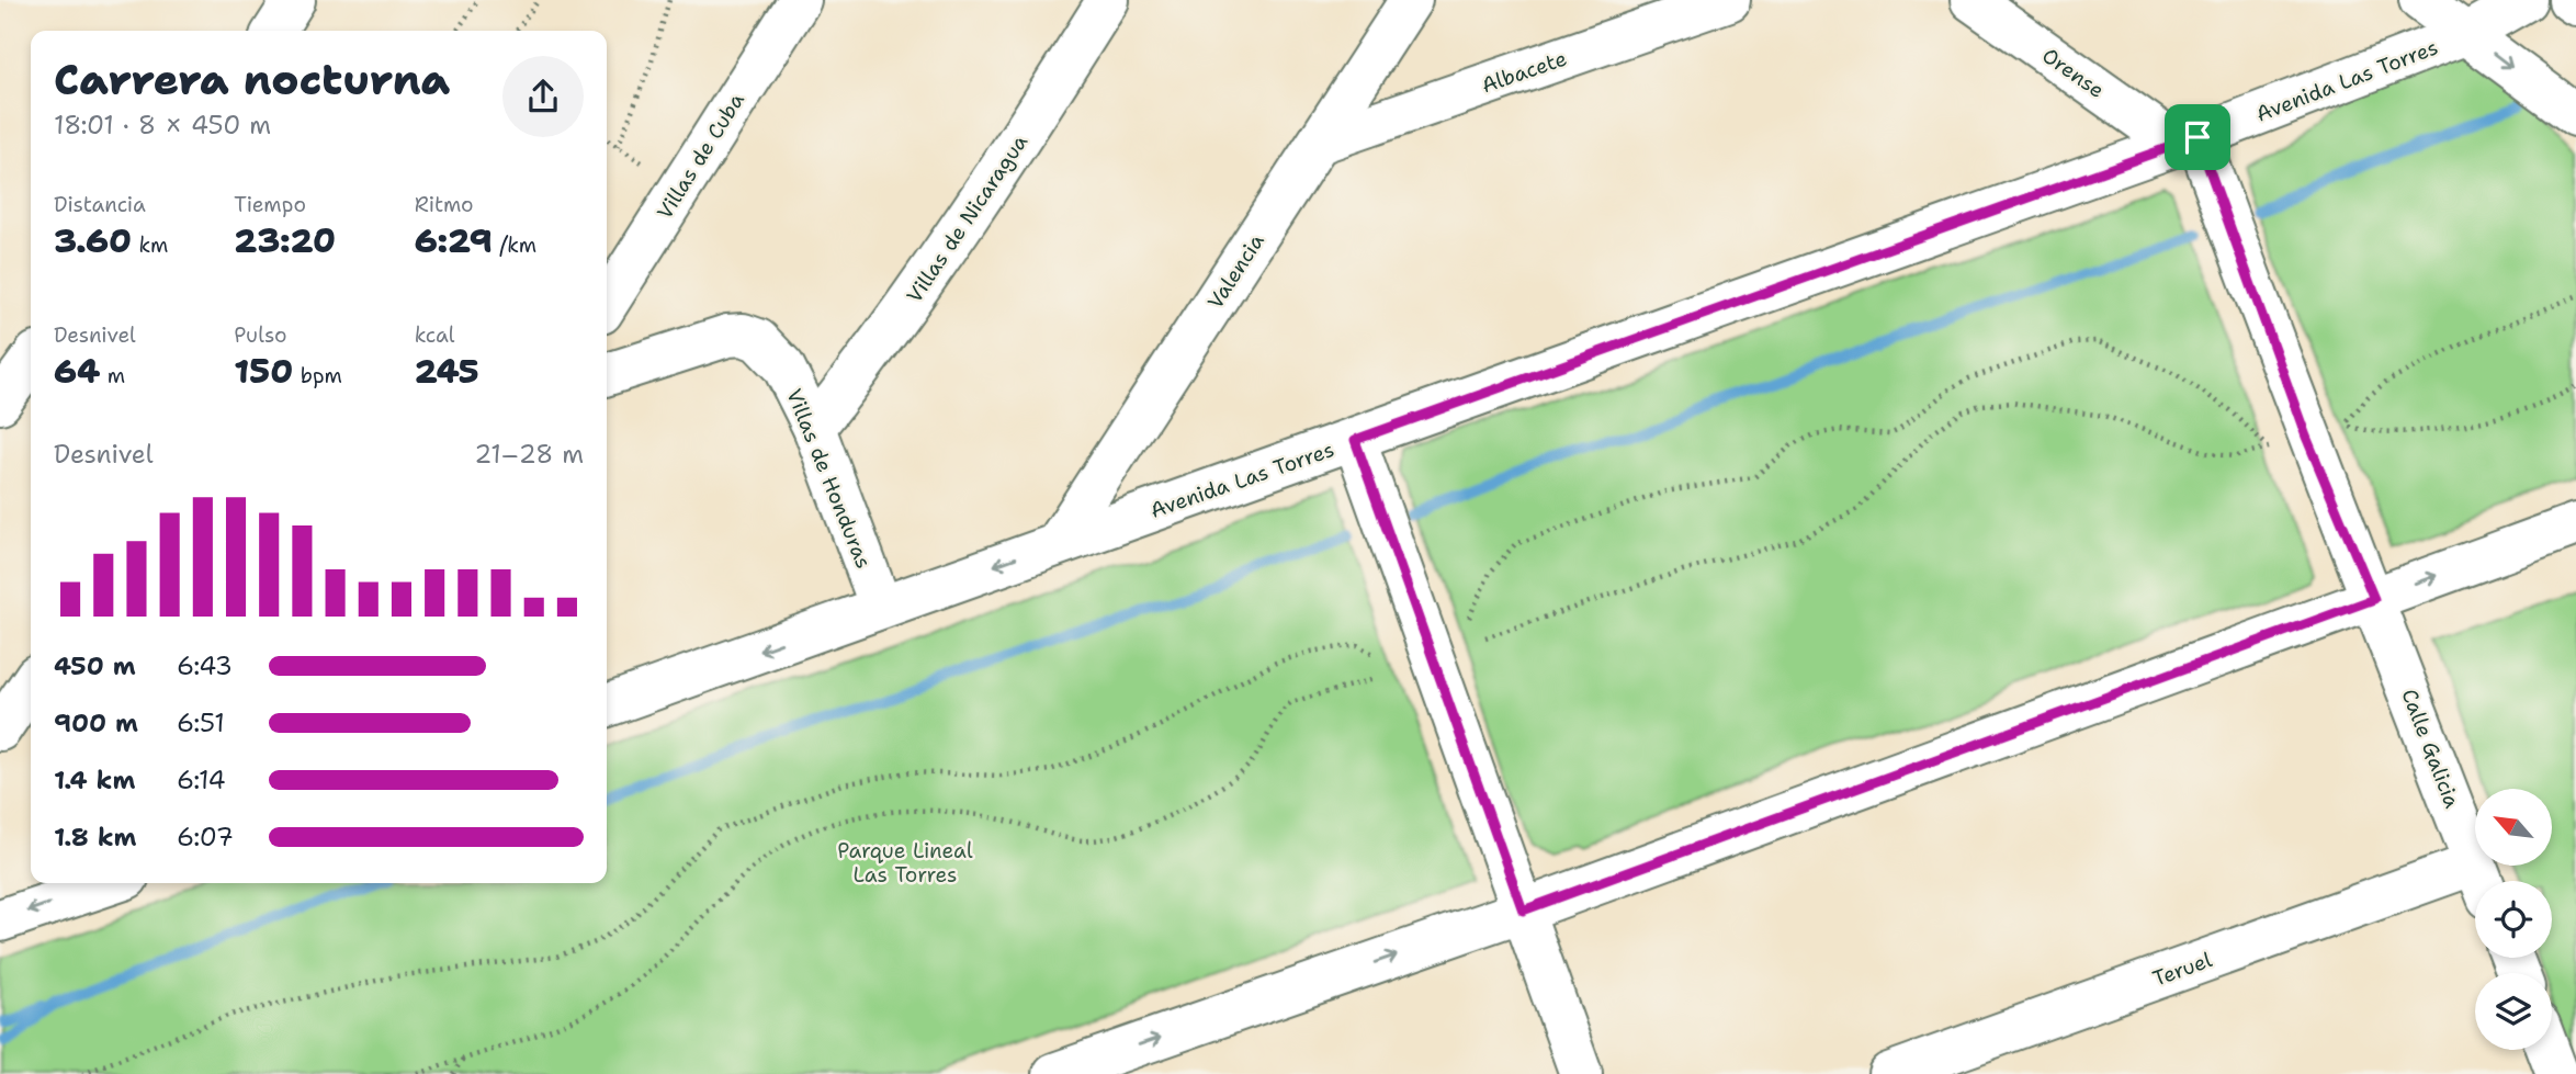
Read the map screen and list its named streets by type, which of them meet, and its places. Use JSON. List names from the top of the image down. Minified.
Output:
{"streets":{"street":["Albacete","Orense","Avenida Las Torres","Villas de Cuba","Villas de Nicaragua","Valencia","Villas de Honduras","Calle Galicia","Teruel"]},"crossings":[["Albacete","Valencia"],["Orense","Avenida Las Torres"],["Orense","Calle Galicia"],["Avenida Las Torres","Valencia"],["Avenida Las Torres","Villas de Honduras"],["Avenida Las Torres","Calle Galicia"],["Villas de Nicaragua","Villas de Honduras"]],"parks":["Parque Lineal Las Torres"],"north":"top left","page":{"heading":["Carrera nocturna","18:01 · 8 × 450 m"],"stats":[["Distancia","3.60 km"],["Tiempo","23:20"],["Ritmo","6:29 /km"],["Desnivel","64 m"],["Pulso","150 bpm"],["kcal","245"]],"chart":["Desnivel","21–28 m"],"list":[{"name":"450 m","note":"6:43"},{"name":"900 m","note":"6:51"},{"name":"1.4 km","note":"6:14"},{"name":"1.8 km","note":"6:07"}]}}
